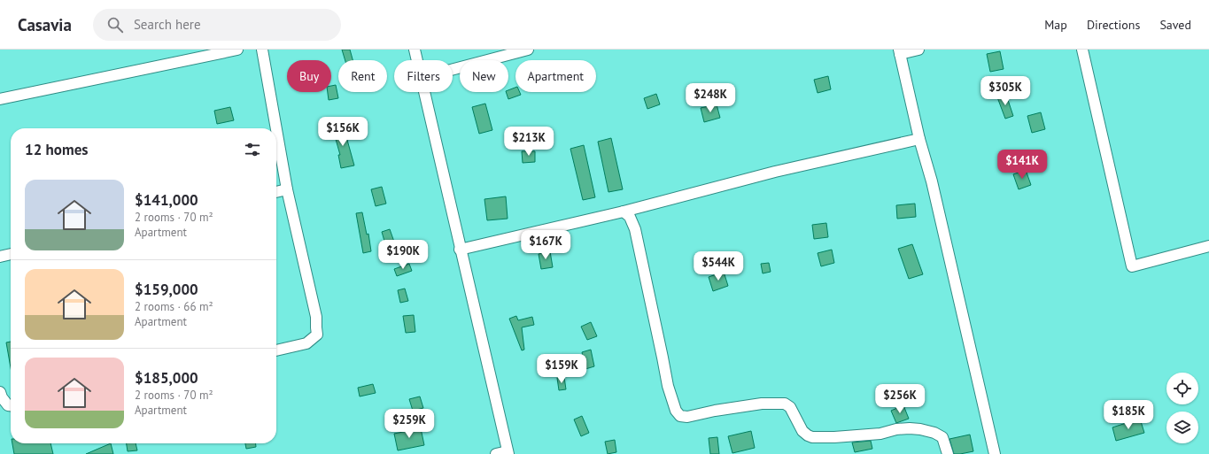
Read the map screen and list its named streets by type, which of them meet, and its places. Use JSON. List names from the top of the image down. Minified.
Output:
{"page":{"header":"Casavia","search":"Search here","nav":["Map","Directions","Saved"],"chip":["Buy","Rent","Filters","New","Apartment"],"price":["$305K","$248K","$156K","$213K","$141K","$167K","$190K","$544K","$159K","$256K","$185K","$259K"],"heading":"12 homes","list":[{"name":"$141,000","note":"2 rooms · 70 m² · Apartment"},{"name":"$159,000","note":"2 rooms · 66 m² · Apartment"},{"name":"$185,000","note":"2 rooms · 70 m² · Apartment"}]}}
